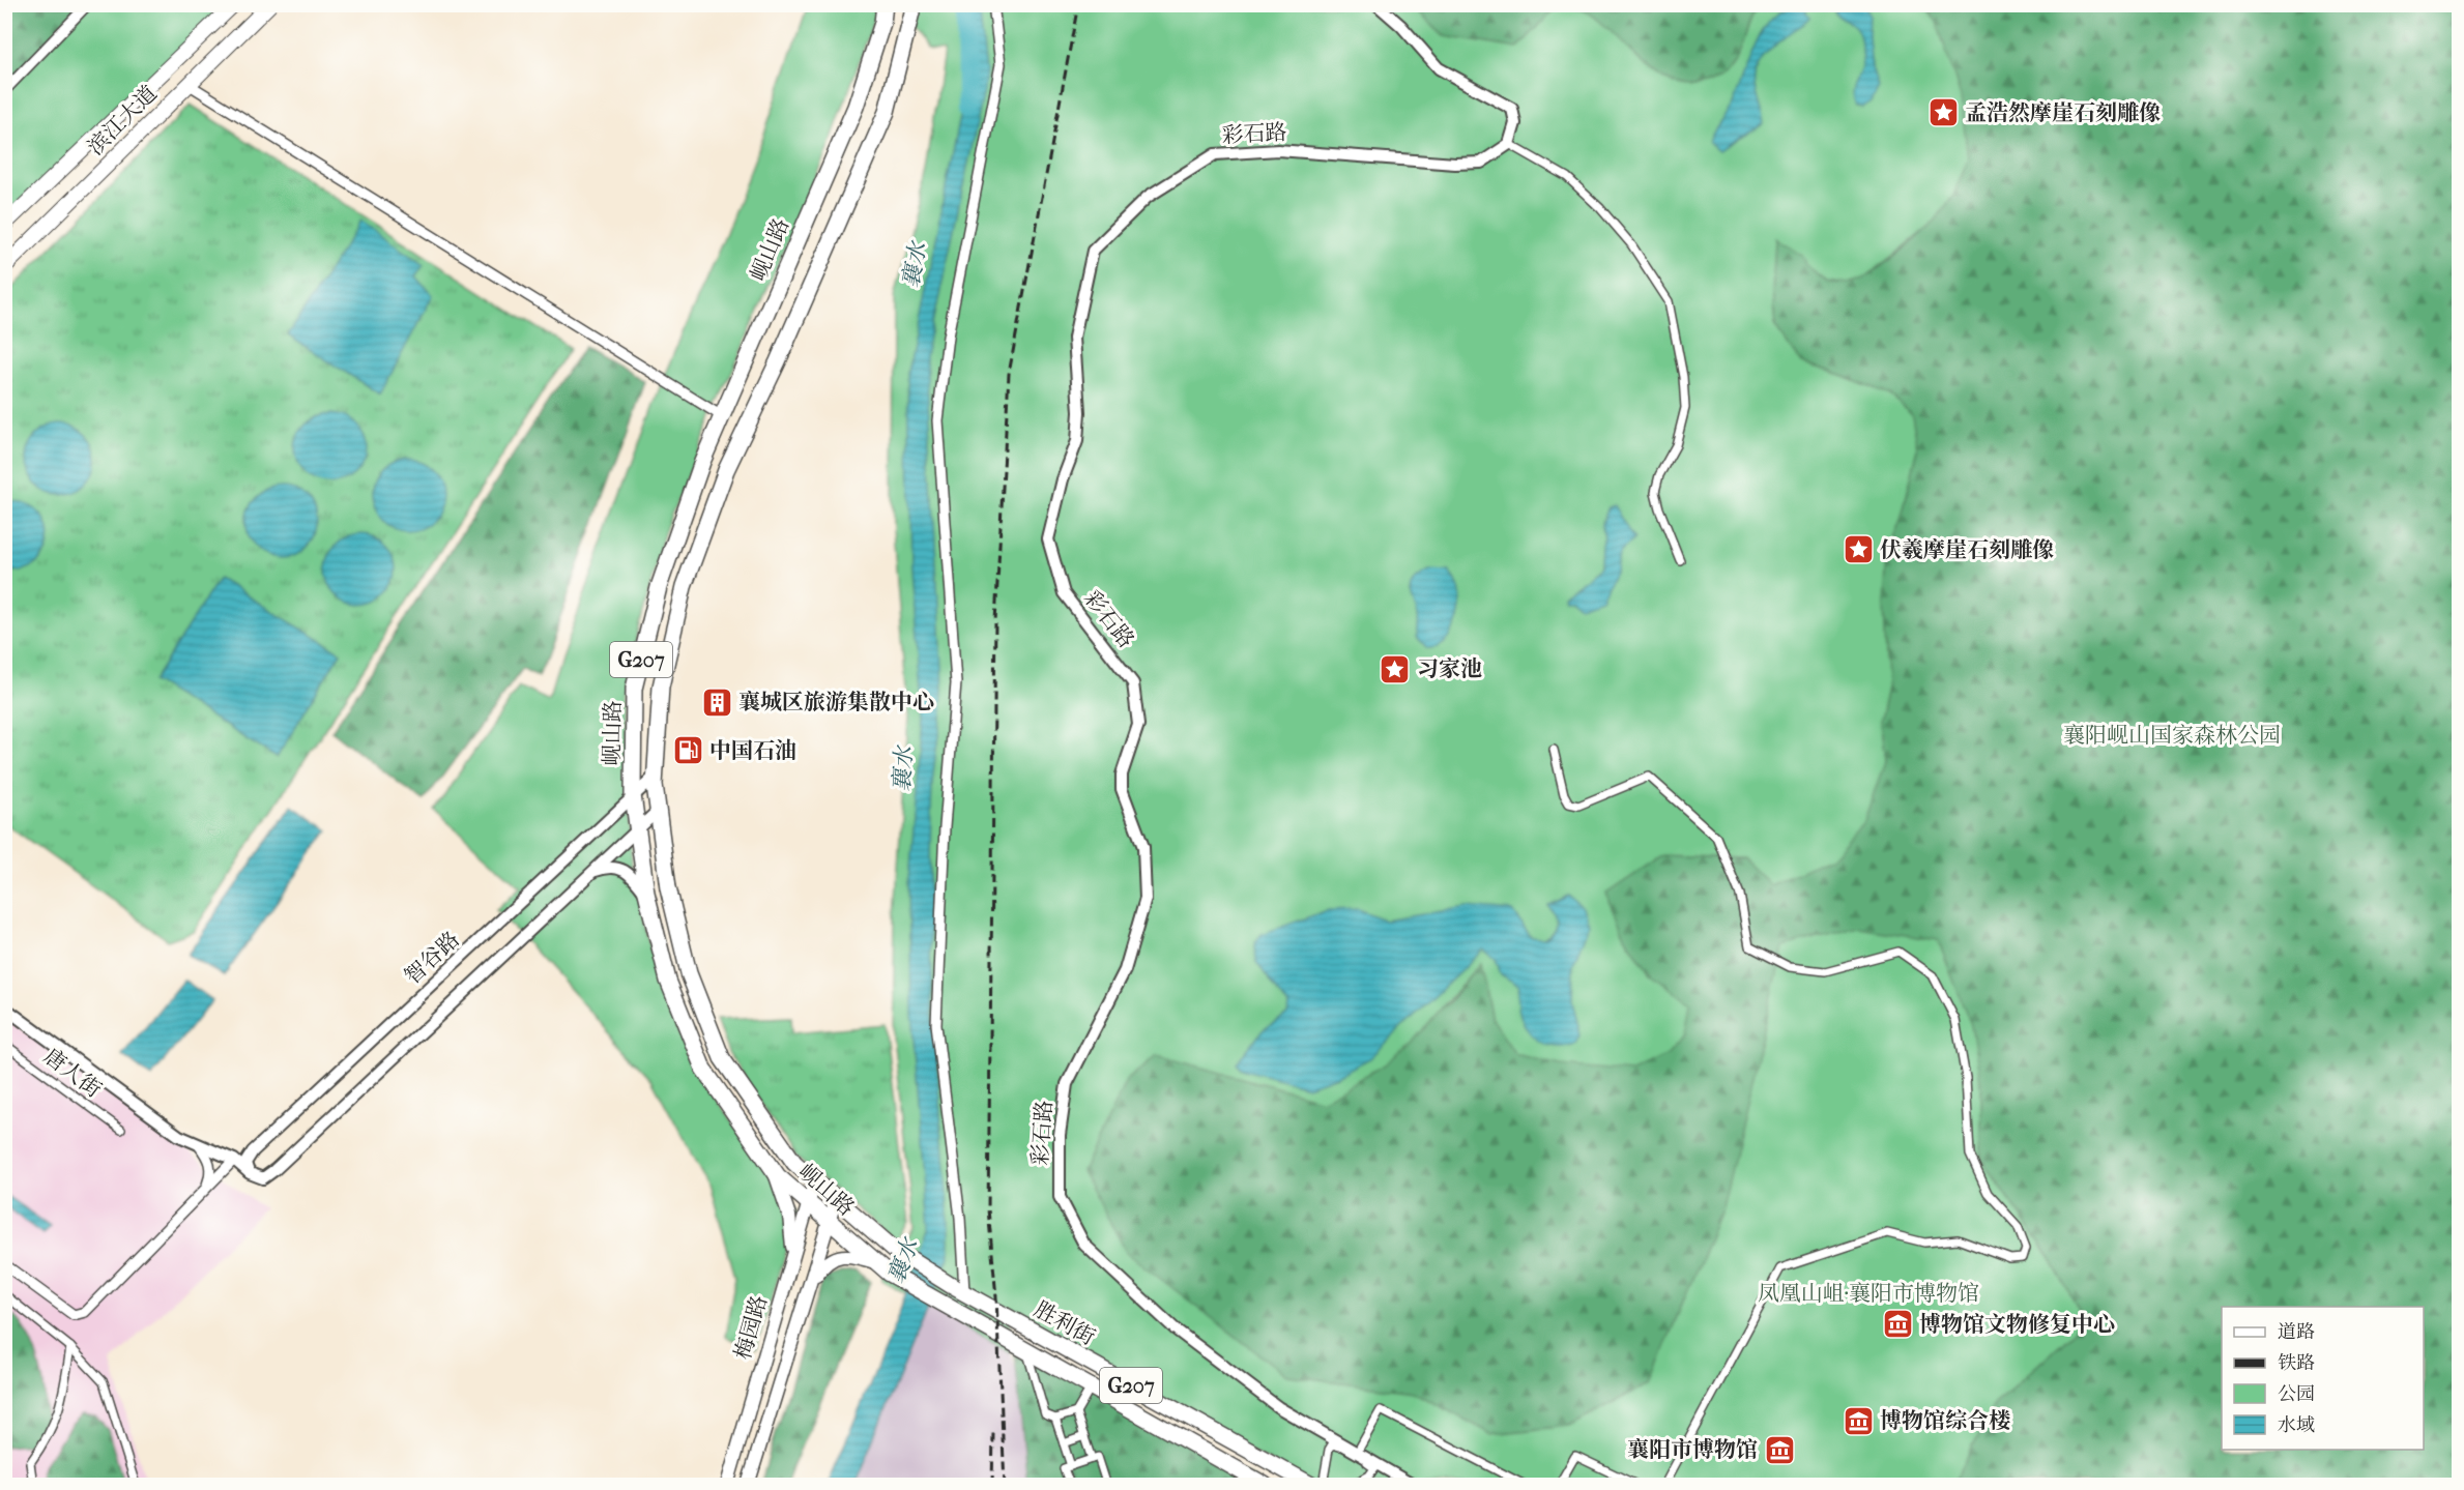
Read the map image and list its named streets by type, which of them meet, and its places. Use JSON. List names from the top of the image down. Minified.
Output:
{"streets":{"highway":["岘山路","G207","胜利街"],"main road":["滨江大道","梅园路"],"street":["彩石路","智谷路","唐人街"]},"crossings":[["岘山路","智谷路"],["岘山路","胜利街"],["岘山路","梅园路"]],"water":["襄水"],"parks":["襄阳岘山国家森林公园","凤凰山岨·襄阳市博物馆"],"places":{"place":["孟浩然摩崖石刻雕像","伏羲摩崖石刻雕像","习家池"],"building":["襄城区旅游集散中心"],"fuel station":["中国石油"],"museum":["博物馆文物修复中心","博物馆综合楼","襄阳市博物馆"]},"legend":["道路","铁路","公园","水域"]}
